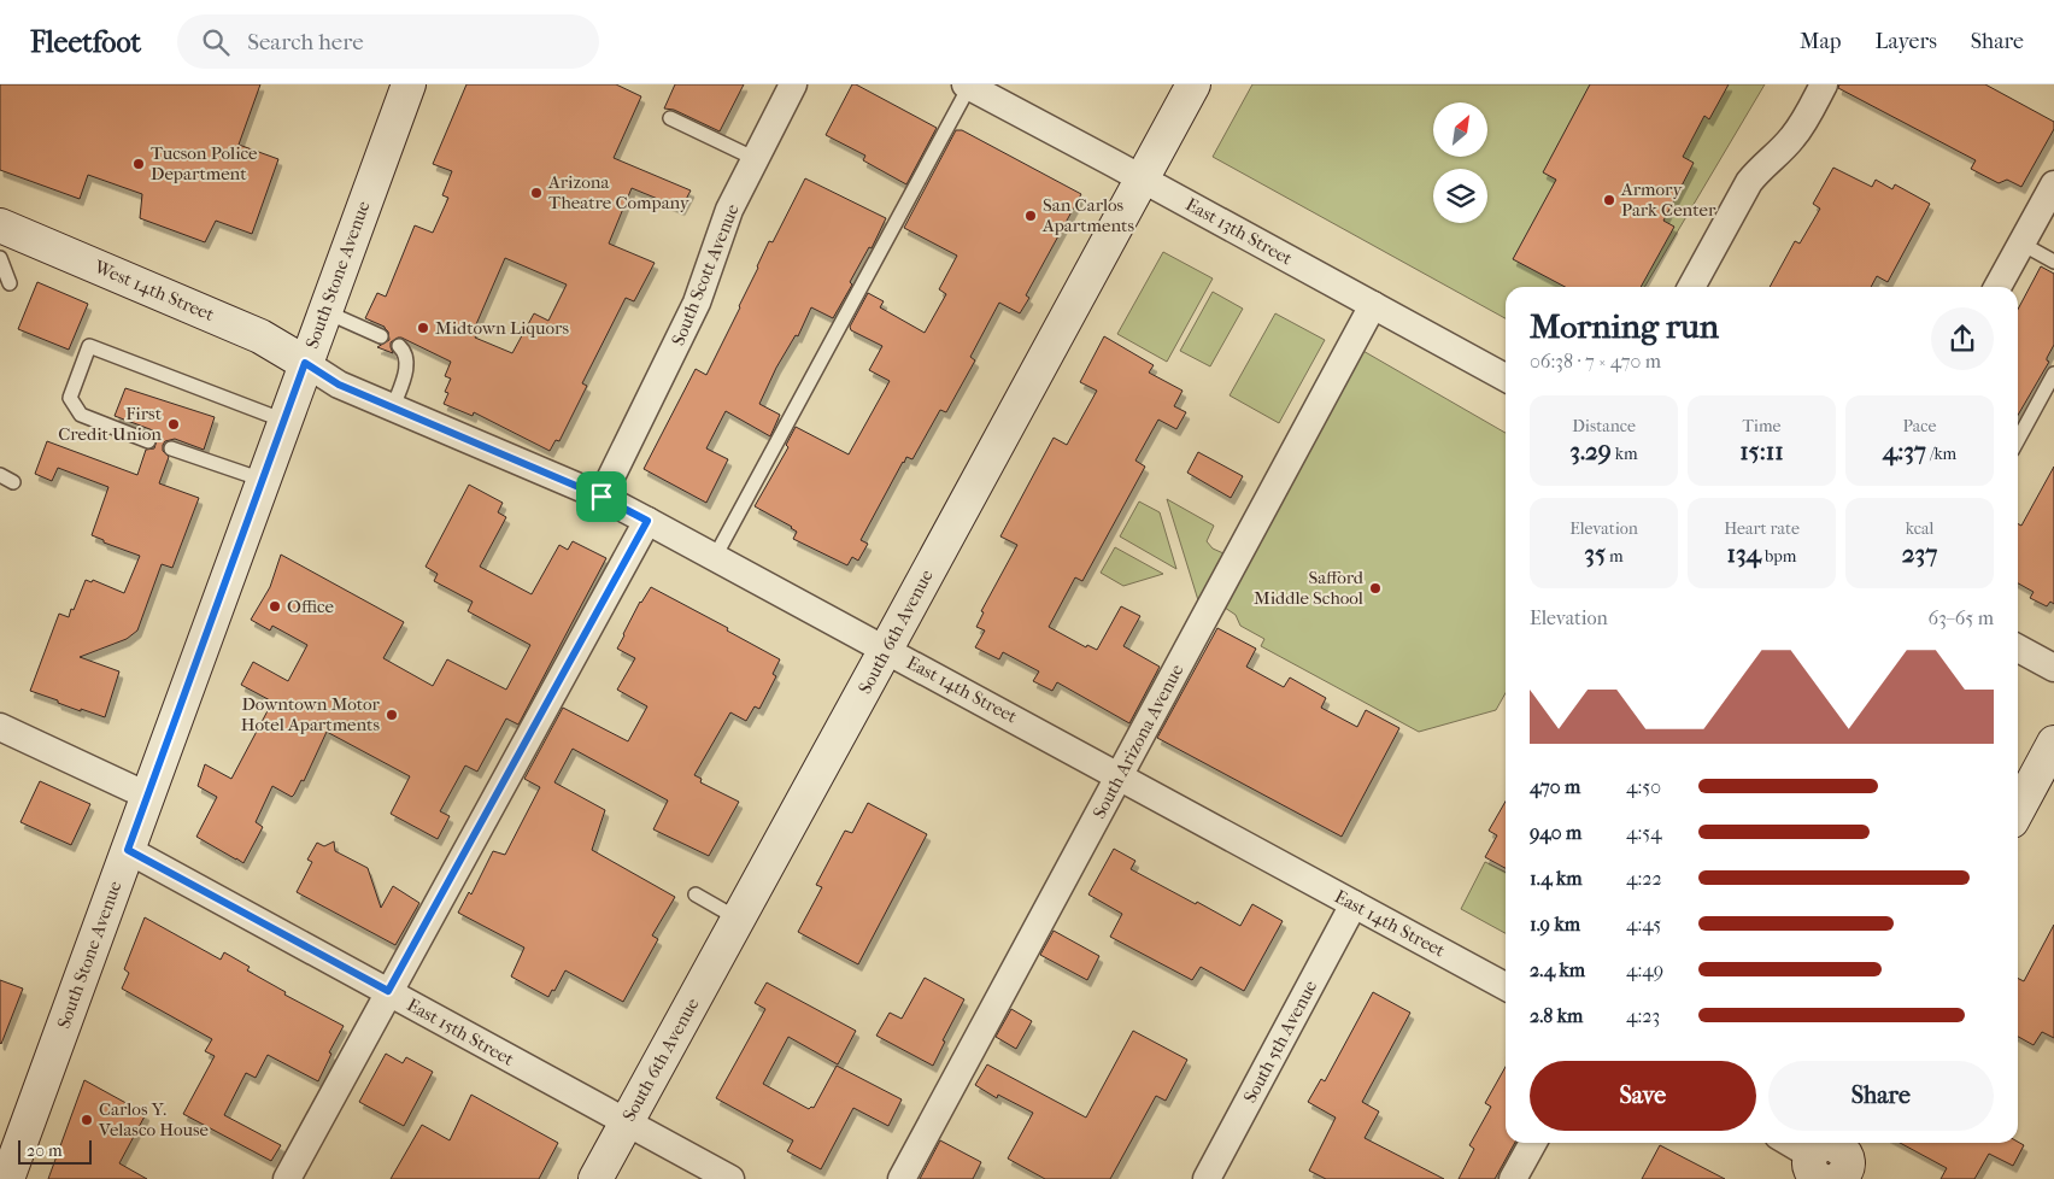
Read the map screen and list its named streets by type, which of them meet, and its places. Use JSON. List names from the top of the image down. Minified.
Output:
{"streets":{"street":["East 13th Street","South Stone Avenue","South Scott Avenue","West 14th Street","South 6th Avenue","East 14th Street","South Arizona Avenue","East 15th Street","South 5th Avenue"]},"crossings":[["East 13th Street","South 6th Avenue"],["East 13th Street","South Arizona Avenue"],["South Stone Avenue","West 14th Street"],["South Stone Avenue","East 14th Street"],["South Stone Avenue","East 15th Street"],["South Scott Avenue","East 14th Street"],["West 14th Street","East 14th Street"],["South 6th Avenue","East 14th Street"],["South 6th Avenue","East 15th Street"],["East 14th Street","South Arizona Avenue"],["East 14th Street","South 5th Avenue"]],"places":["Tucson Police Department","Arizona Theatre Company","Armory Park Center","San Carlos Apartments","Midtown Liquors","First Credit Union","Safford Middle School","Office","Downtown Motor Hotel Apartments","Carlos Y. Velasco House"],"scale_bar":"20 m","north":"top right","page":{"header":"Fleetfoot","search":"Search here","nav":["Map","Layers","Share"],"heading":["Morning run","06:38 · 7 × 470 m"],"stats":[["Distance","3.29 km"],["Time","15:11"],["Pace","4:37 /km"],["Elevation","35 m"],["Heart rate","134 bpm"],["kcal","237"]],"chart":["Elevation","63–65 m"],"list":[{"name":"470 m","note":"4:50"},{"name":"940 m","note":"4:54"},{"name":"1.4 km","note":"4:22"},{"name":"1.9 km","note":"4:45"},{"name":"2.4 km","note":"4:49"},{"name":"2.8 km","note":"4:23"}],"buttons":["Save","Share"],"scale":"20 m"}}
